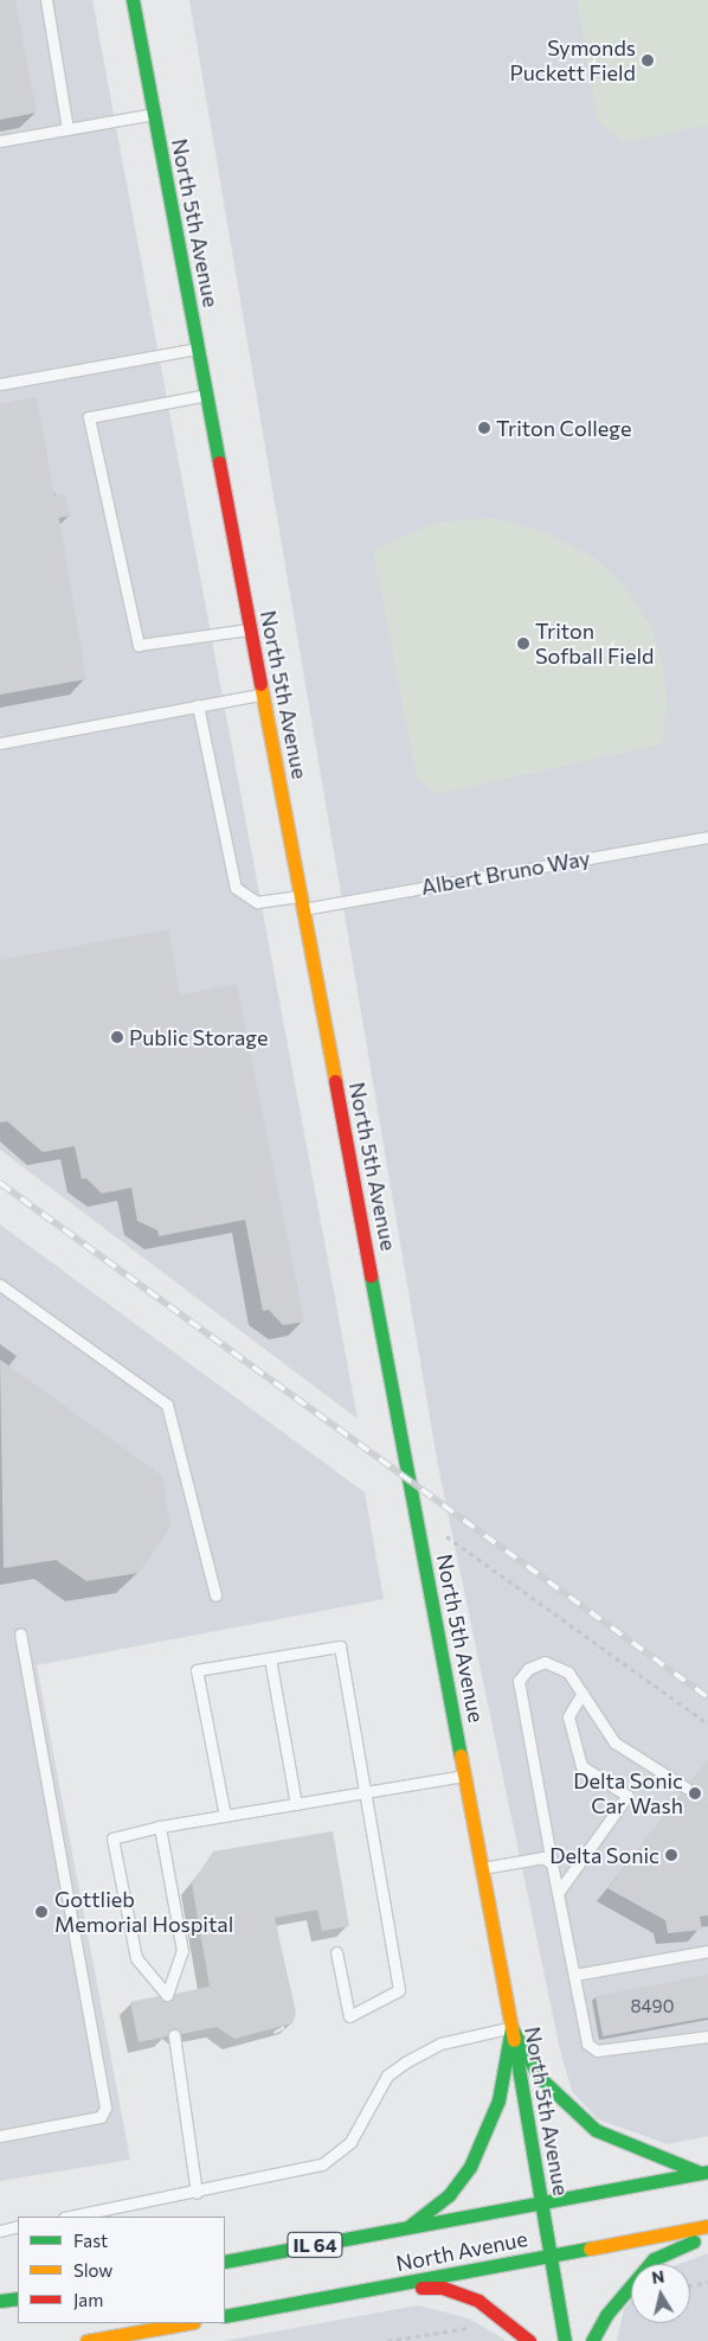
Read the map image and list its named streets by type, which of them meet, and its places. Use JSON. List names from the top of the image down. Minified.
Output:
{"streets":{"street":["North 5th Avenue","IL 64","North Avenue"],"lane":["Albert Bruno Way"]},"crossings":[["North 5th Avenue","Albert Bruno Way"],["North 5th Avenue","North Avenue"]],"places":["Symonds Puckett Field","Triton College","Triton Sofball Field","Public Storage","Delta Sonic Car Wash","Delta Sonic","Gottlieb Memorial Hospital"],"house_numbers":["8490"],"legend":["Fast","Slow","Jam"],"north":"top"}
